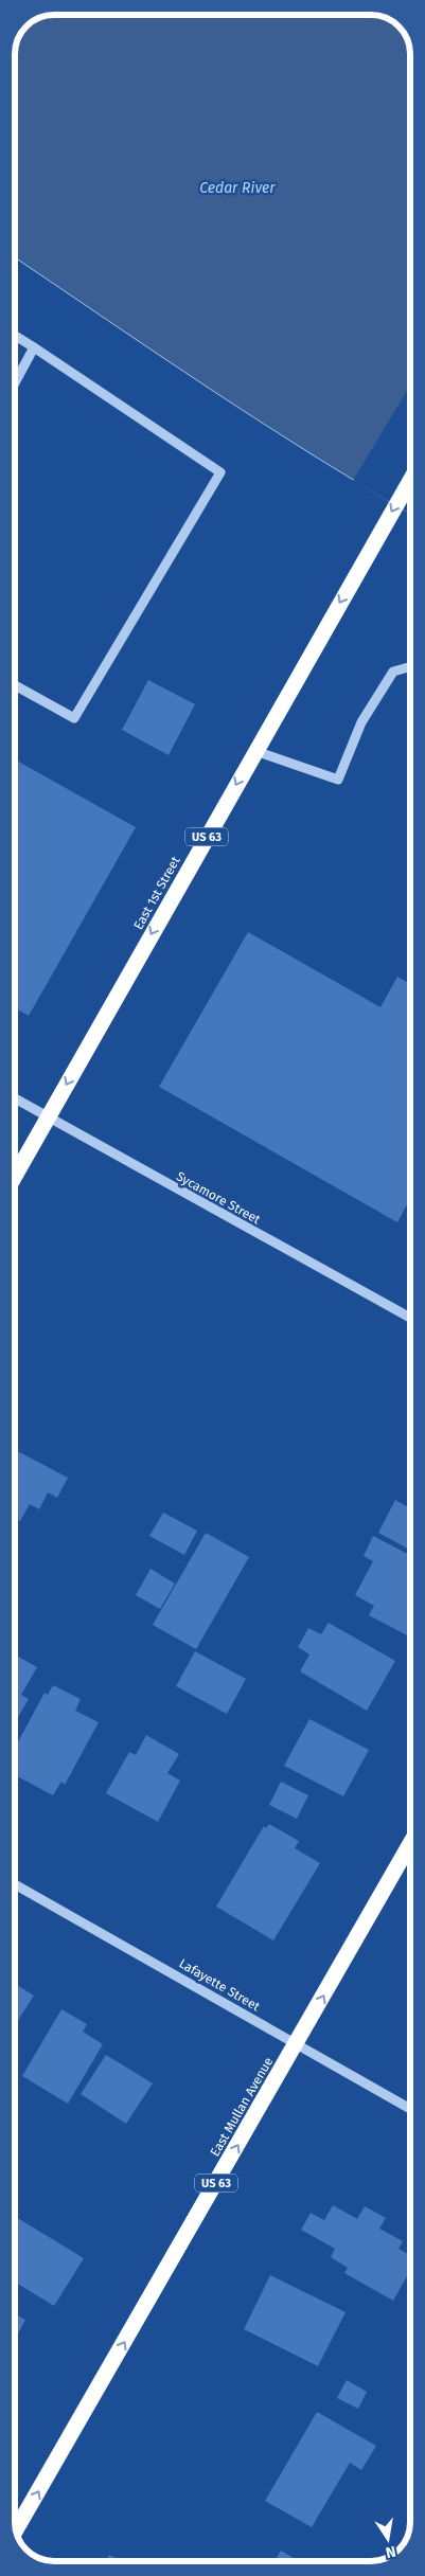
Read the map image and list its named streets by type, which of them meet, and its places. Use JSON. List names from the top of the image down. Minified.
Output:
{"streets":{"highway":["US 63","East 1st Street","East Mullan Avenue"],"street":["Sycamore Street","Lafayette Street"]},"crossings":[["East 1st Street","Sycamore Street"],["Lafayette Street","East Mullan Avenue"]],"one_way":["East 1st Street","East Mullan Avenue"],"water":["Cedar River"],"north":"bottom"}
